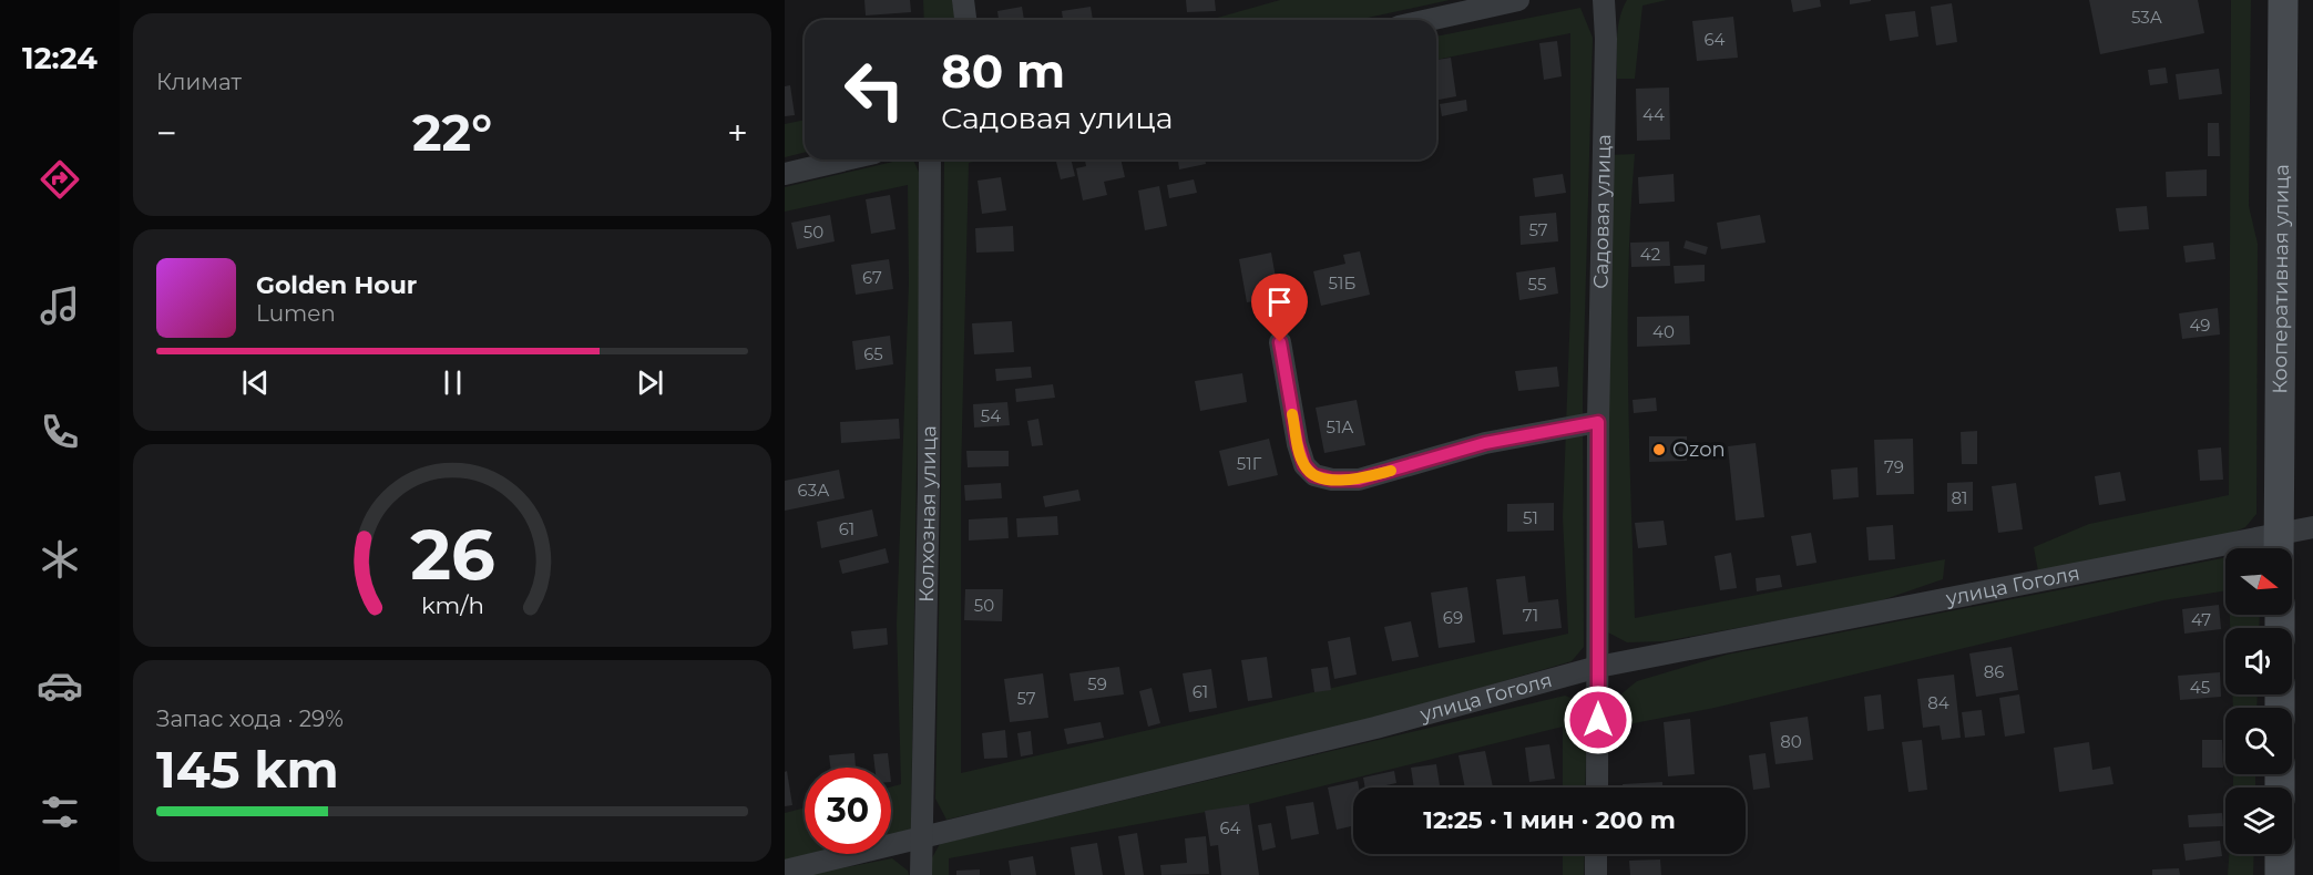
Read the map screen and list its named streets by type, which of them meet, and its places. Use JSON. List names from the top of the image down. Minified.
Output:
{"streets":{"street":["Садовая улица","Кооперативная улица","Колхозная улица","улица Гоголя"]},"crossings":[["Садовая улица","улица Гоголя"],["Кооперативная улица","улица Гоголя"],["Колхозная улица","улица Гоголя"]],"places":["Ozon"],"house_numbers":["53А","64","44","57","50","42","67","51Б","55","49","40","65","54","51А","51Г","79","63А","81","51","61","50","71","69","47","86","59","45","61","57","84","80","64"],"north":"right","page":{"tabs":"12:24","tile":["Климат",["Запас хода · 29%","145 km"]],"turn":["80 m","Садовая улица"],"heat":["−","22°","+"],"song":["Golden Hour","Lumen"],"limit":"30","trip":"12:25 · 1 мин · 200 m","gauge":["26","km/h"]}}
